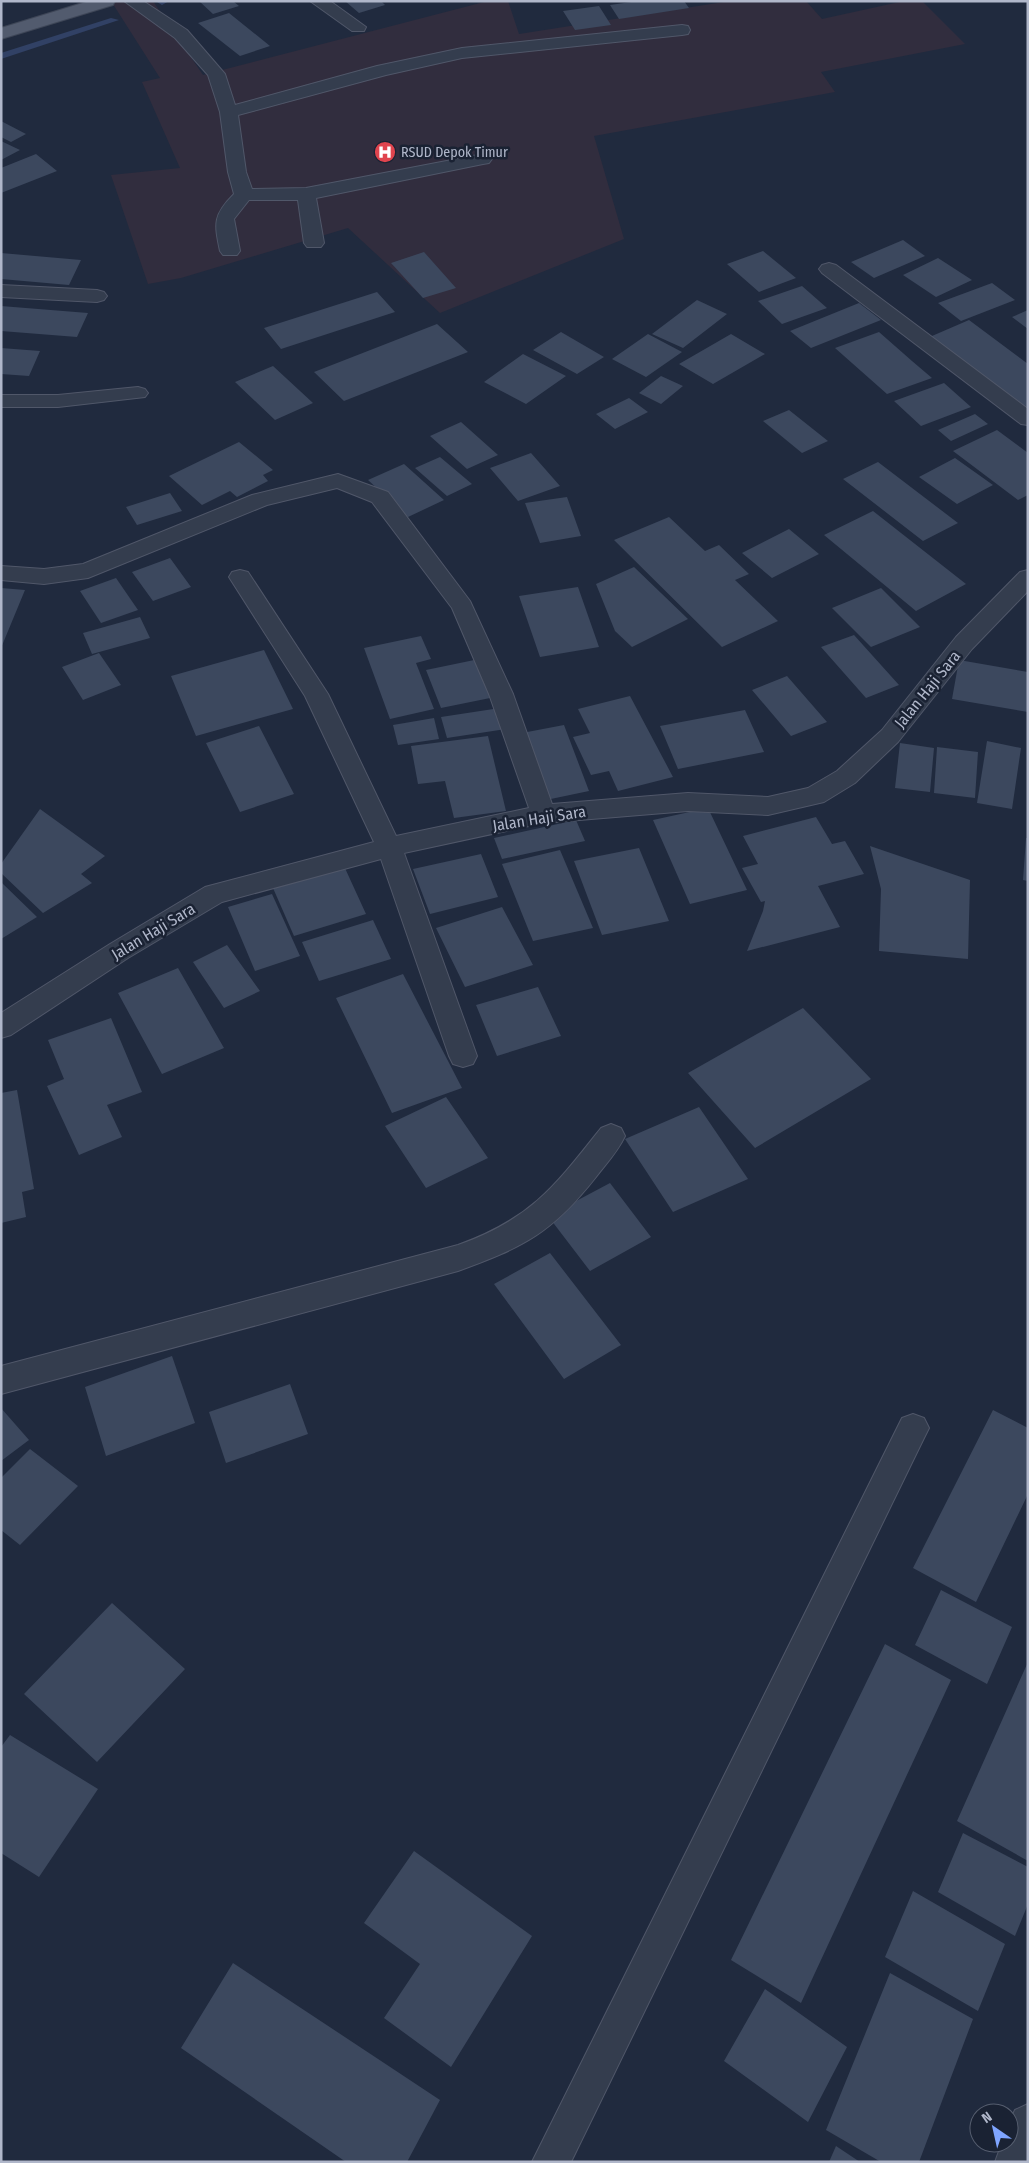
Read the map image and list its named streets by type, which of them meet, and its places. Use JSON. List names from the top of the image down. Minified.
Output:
{"streets":{"street":["Jalan Haji Sara"]},"places":{"hospital":["RSUD Depok Timur"]},"north":"top left"}
